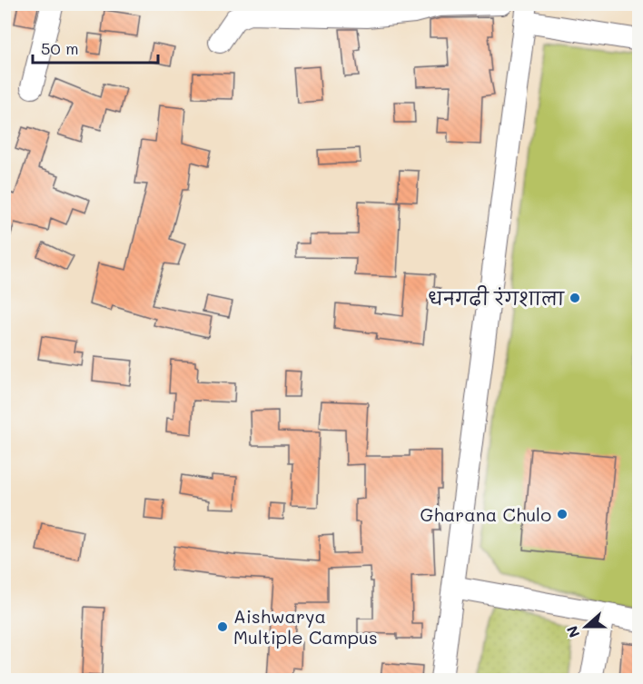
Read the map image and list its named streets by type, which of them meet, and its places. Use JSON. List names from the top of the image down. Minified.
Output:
{"places":["धनगढी रंगशाला","Gharana Chulo","Aishwarya Multiple Campus"],"scale_bar":"50 m","north":"left"}
